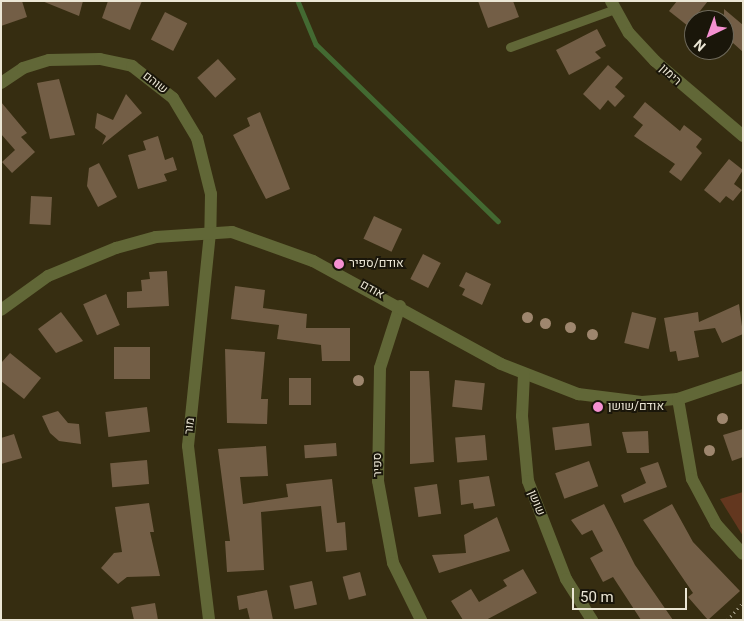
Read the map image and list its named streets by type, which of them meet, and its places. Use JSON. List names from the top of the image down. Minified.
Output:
{"streets":{"street":["רימון","שוהם","אודם","מור","ספיר","שושן"]},"crossings":[["שוהם","אודם"],["שוהם","מור"],["אודם","מור"],["אודם","ספיר"],["אודם","שושן"]],"places":["אודם/ספיר","אודם/שושן"],"scale_bar":"50 m","north":"bottom left"}
